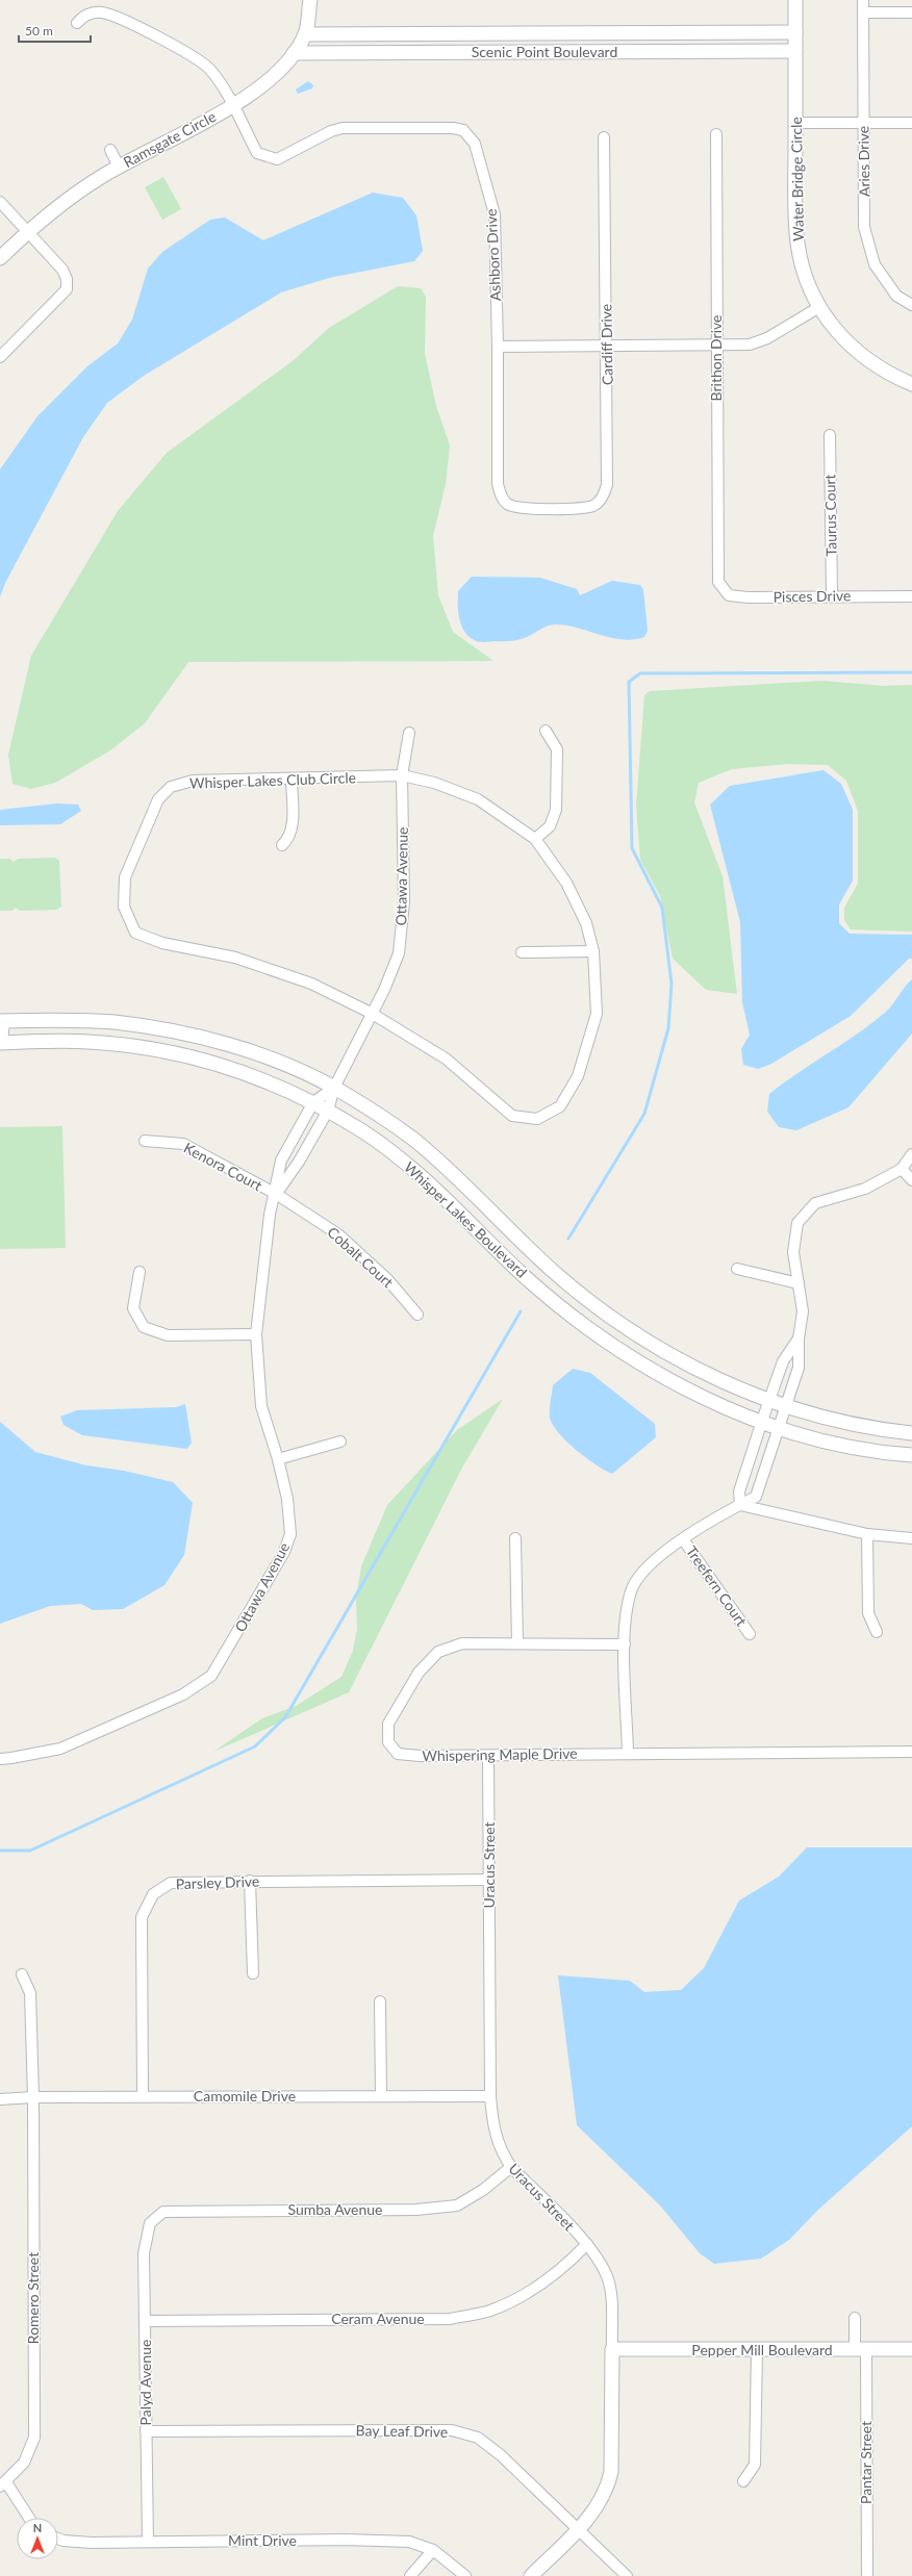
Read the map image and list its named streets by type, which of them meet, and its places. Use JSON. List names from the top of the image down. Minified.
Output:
{"streets":{"street":["Scenic Point Boulevard","Ramsgate Circle","Aries Drive","Water Bridge Circle","Ashboro Drive","Cardiff Drive","Brithon Drive","Taurus Court","Pisces Drive","Whisper Lakes Club Circle","Ottawa Avenue","Kenora Court","Whisper Lakes Boulevard","Cobalt Court","Treefern Court","Whispering Maple Drive","Uracus Street","Parsley Drive","Camomile Drive","Sumba Avenue","Romero Street","Ceram Avenue","Pepper Mill Boulevard","Palyd Avenue","Bay Leaf Drive","Pantar Street","Mint Drive"]},"crossings":[["Scenic Point Boulevard","Ramsgate Circle"],["Scenic Point Boulevard","Water Bridge Circle"],["Ramsgate Circle","Ashboro Drive"],["Ashboro Drive","Cardiff Drive"],["Brithon Drive","Pisces Drive"],["Taurus Court","Pisces Drive"],["Whisper Lakes Club Circle","Ottawa Avenue"],["Ottawa Avenue","Kenora Court"],["Ottawa Avenue","Whisper Lakes Boulevard"],["Ottawa Avenue","Cobalt Court"],["Kenora Court","Cobalt Court"],["Whispering Maple Drive","Uracus Street"],["Uracus Street","Parsley Drive"],["Uracus Street","Camomile Drive"],["Uracus Street","Sumba Avenue"],["Uracus Street","Ceram Avenue"],["Uracus Street","Pepper Mill Boulevard"],["Uracus Street","Bay Leaf Drive"],["Parsley Drive","Camomile Drive"],["Camomile Drive","Romero Street"],["Sumba Avenue","Palyd Avenue"],["Ceram Avenue","Palyd Avenue"],["Pepper Mill Boulevard","Pantar Street"],["Palyd Avenue","Bay Leaf Drive"],["Palyd Avenue","Mint Drive"]],"scale_bar":"50 m","north":"top"}
